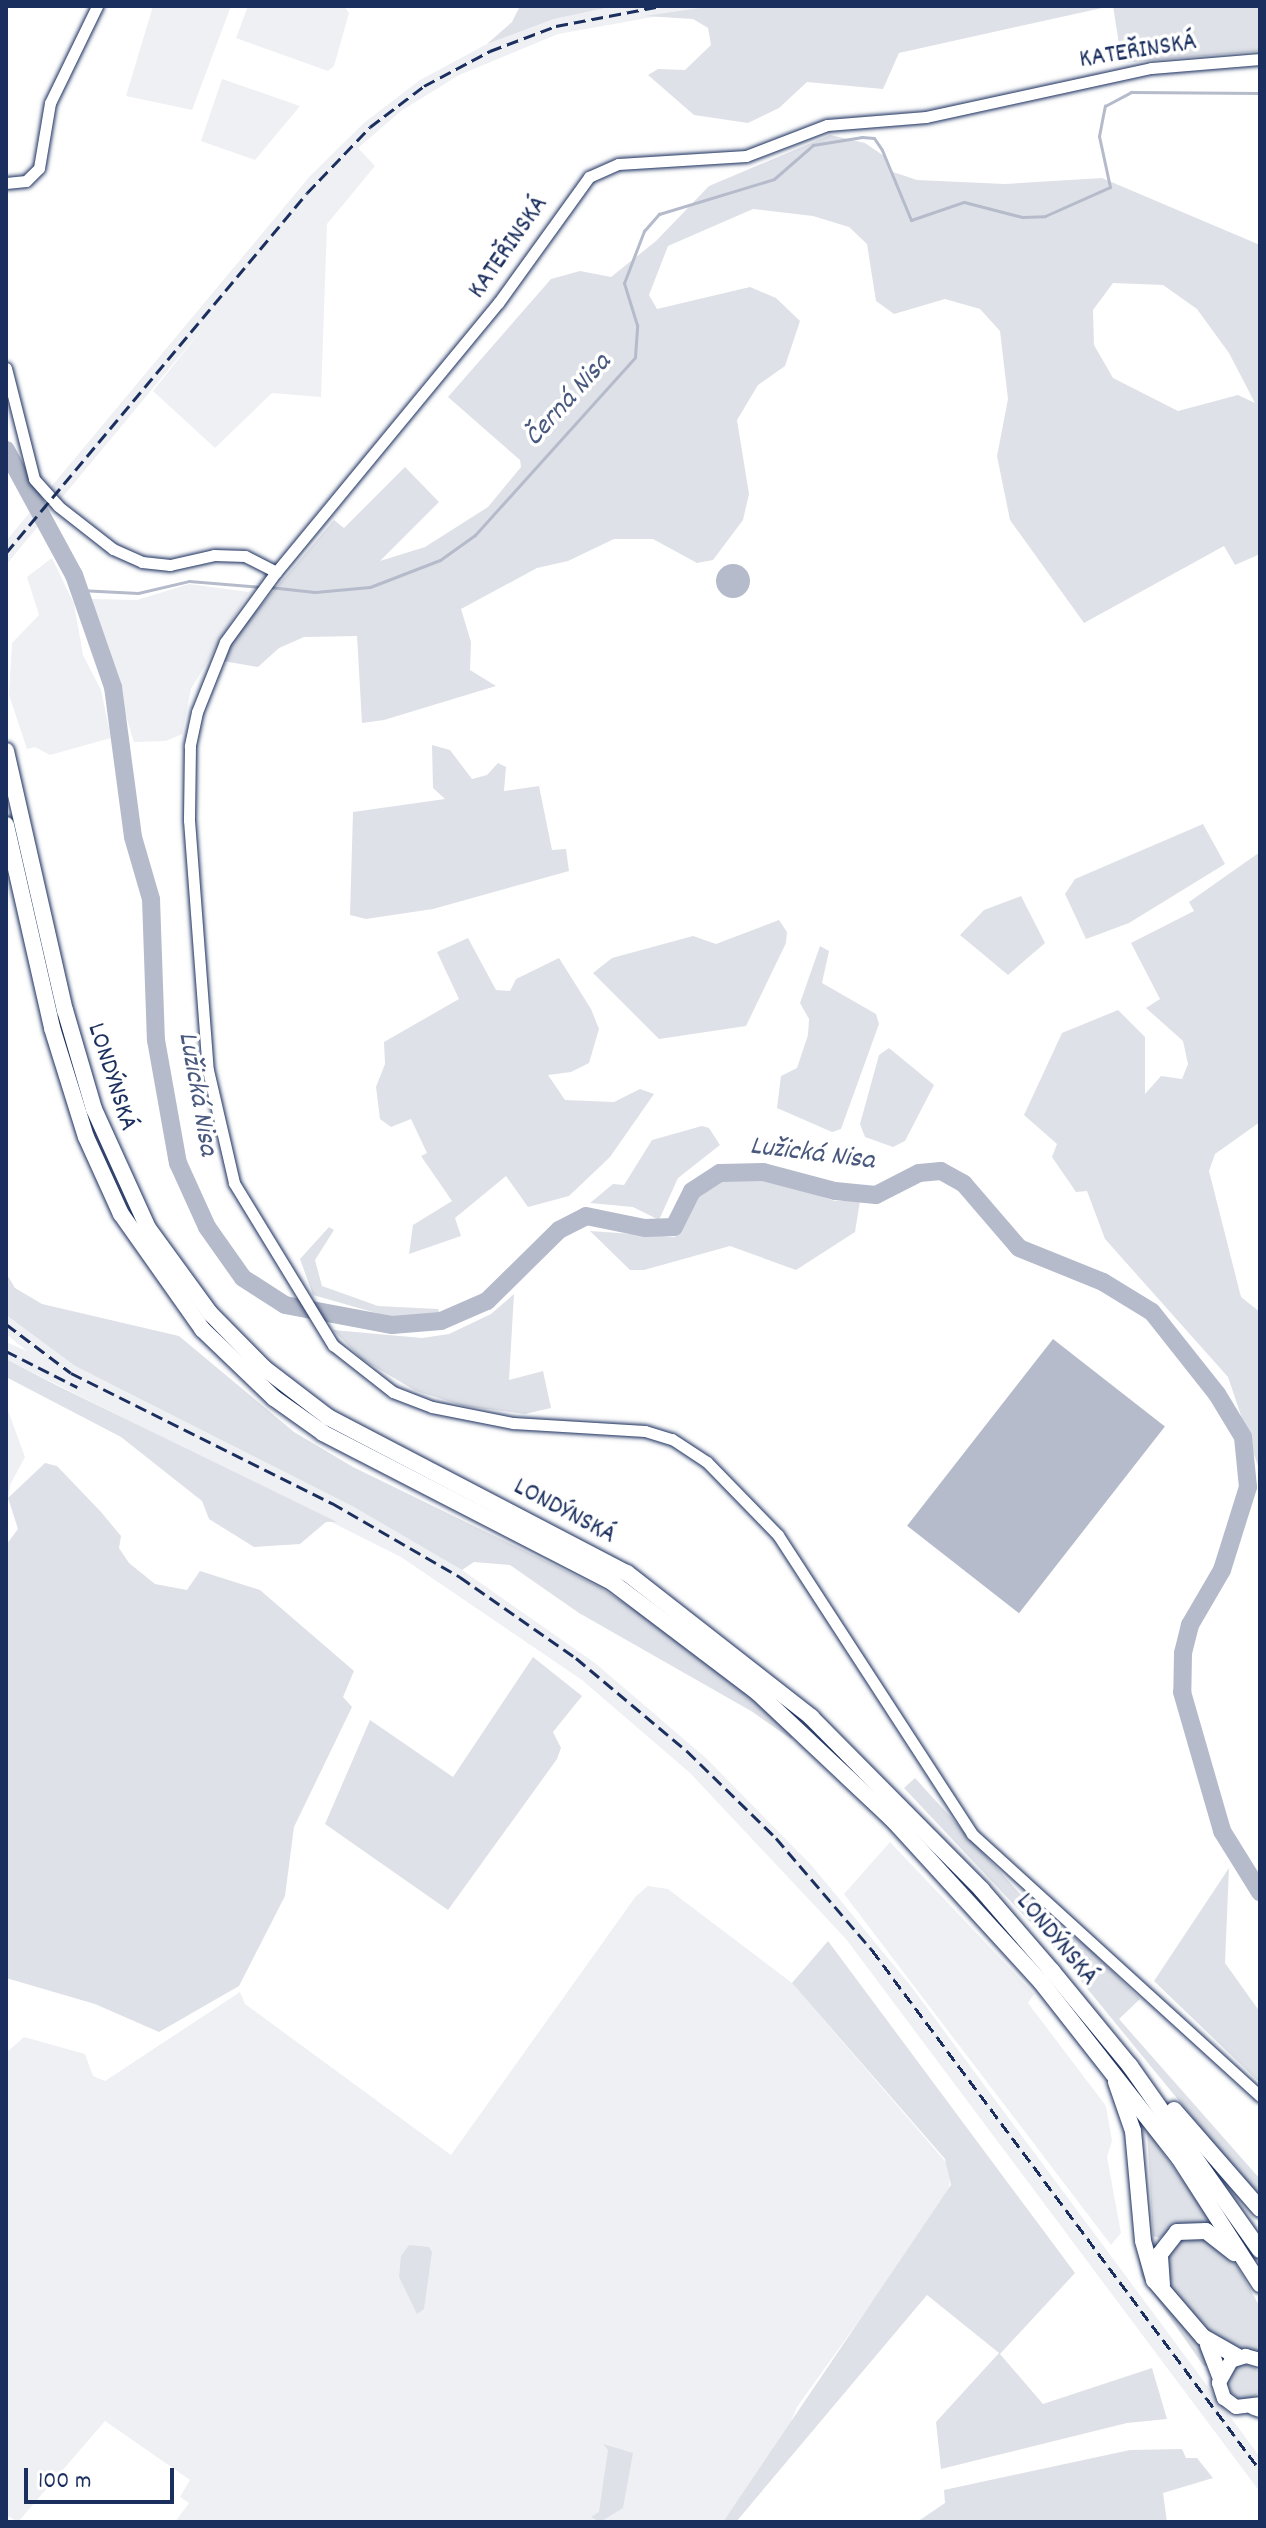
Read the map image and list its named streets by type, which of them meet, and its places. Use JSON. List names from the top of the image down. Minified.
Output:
{"streets":{"highway":["LONDÝNSKÁ"],"street":["KATEŘINSKÁ"]},"crossings":[["KATEŘINSKÁ","LONDÝNSKÁ"]],"water":["Černá Nisa","Lužická Nisa"],"scale_bar":"100 m"}
